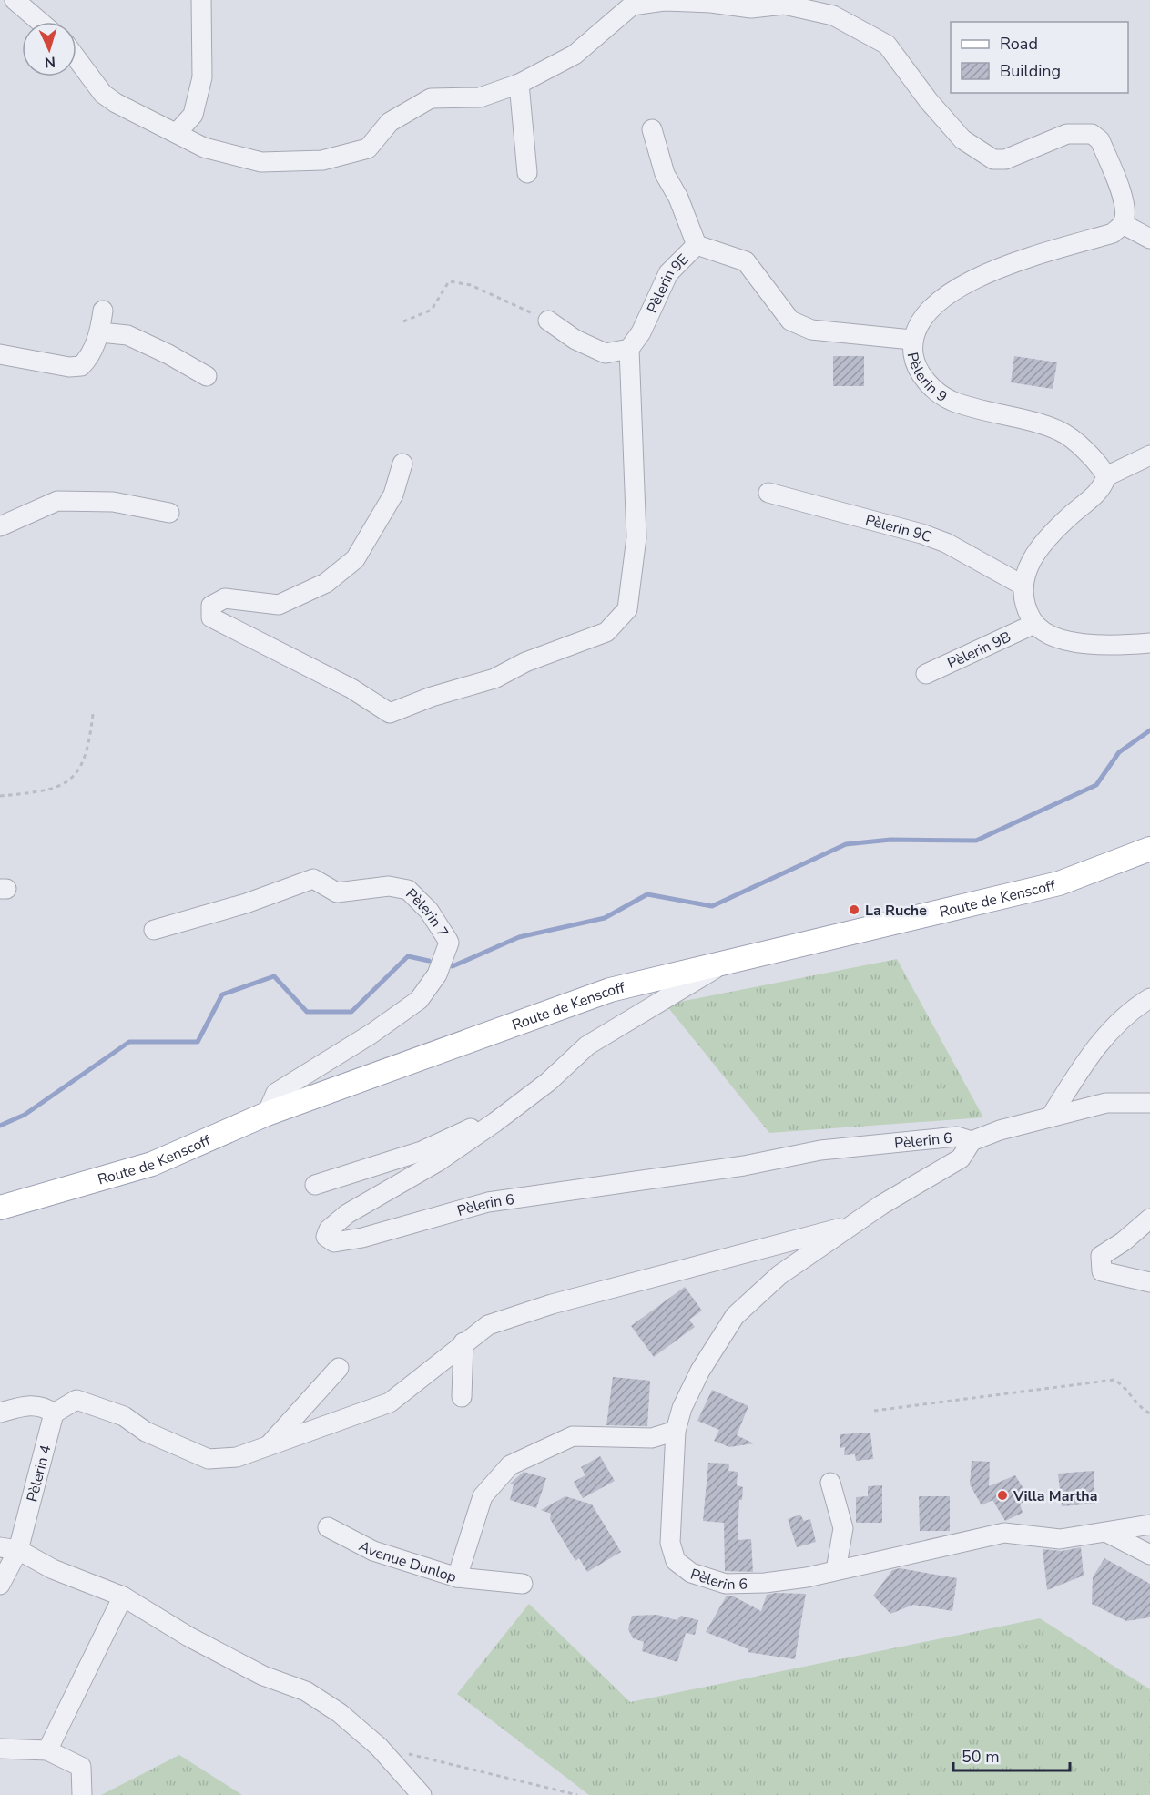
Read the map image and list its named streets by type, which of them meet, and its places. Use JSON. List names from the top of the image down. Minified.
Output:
{"streets":{"main road":["Route de Kenscoff"],"street":["Pèlerin 9E","Pèlerin 9","Pèlerin 9C","Pèlerin 9B","Pèlerin 7","Pèlerin 6","Pèlerin 4","Avenue Dunlop"]},"crossings":[["Pèlerin 9E","Pèlerin 9"],["Route de Kenscoff","Pèlerin 7"],["Route de Kenscoff","Pèlerin 6"],["Pèlerin 6","Avenue Dunlop"]],"places":["La Ruche","Villa Martha"],"legend":["Road","Building"],"scale_bar":"50 m","north":"bottom"}
